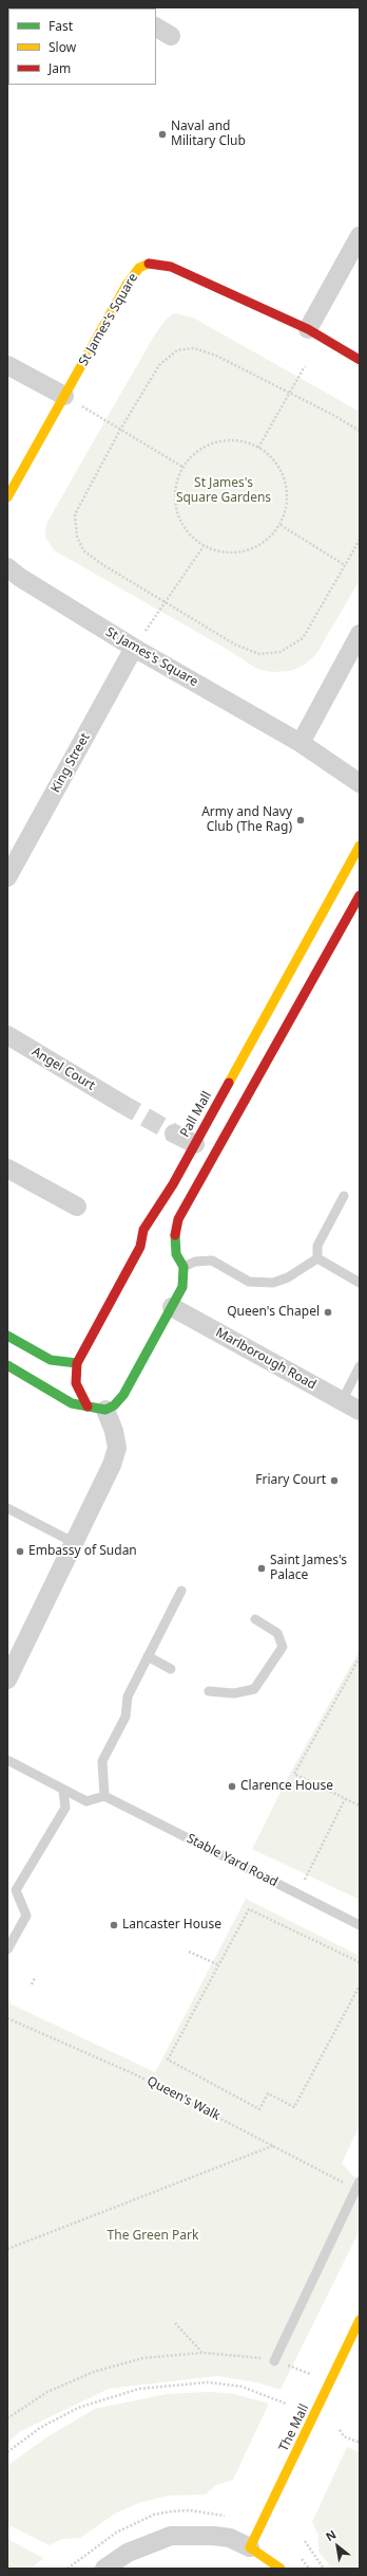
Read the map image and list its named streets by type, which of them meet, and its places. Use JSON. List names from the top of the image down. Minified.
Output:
{"streets":{"main road":["St James's Square","Pall Mall","The Mall"],"street":["King Street","Angel Court","Marlborough Road"],"lane":["Stable Yard Road"],"path":["Queen's Walk"]},"crossings":[["St James's Square","King Street"]],"parks":["St James's Square Gardens","The Green Park"],"places":["Naval and Military Club","Army and Navy Club (The Rag)","Queen's Chapel","Friary Court","Embassy of Sudan","Saint James's Palace","Clarence House","Lancaster House"],"legend":["Fast","Slow","Jam"],"north":"top left"}
